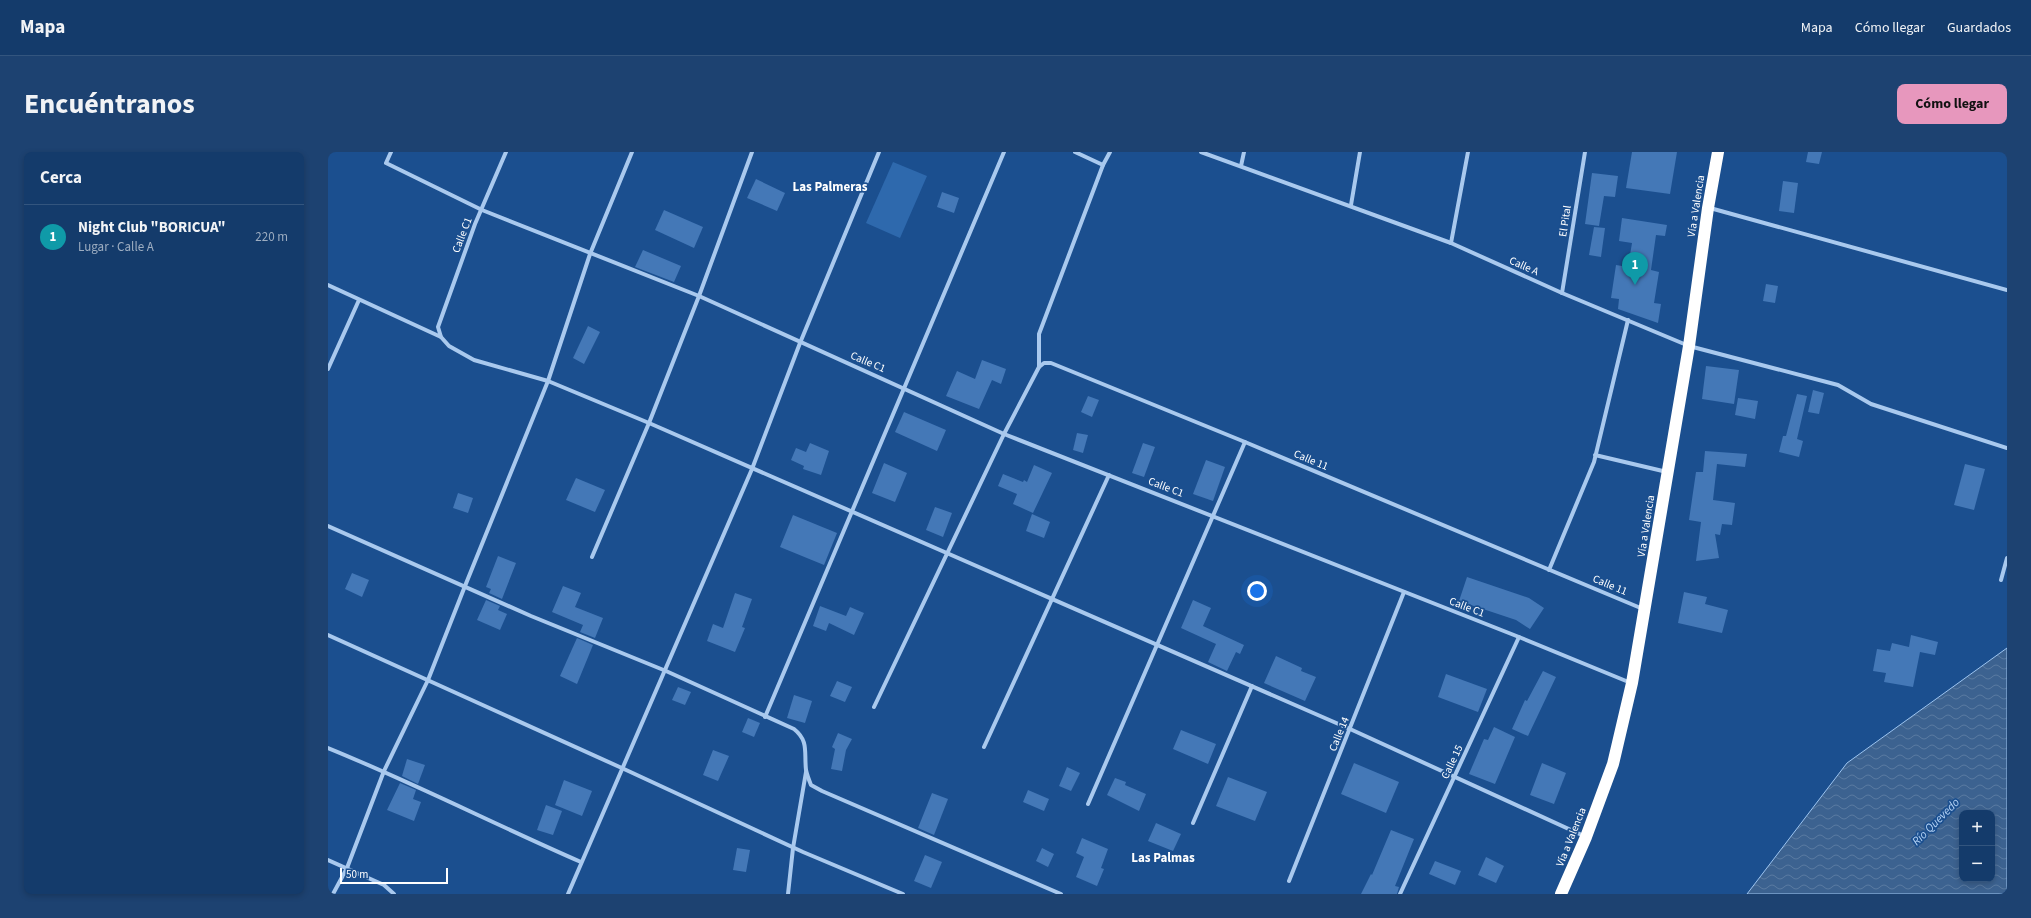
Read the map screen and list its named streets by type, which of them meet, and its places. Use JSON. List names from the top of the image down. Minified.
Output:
{"streets":{"highway":["Vía a Valencia"],"street":["El Pital","Calle C1","Calle A","Calle 11","Calle 14","Calle 15"]},"crossings":[["Vía a Valencia","Calle C1"],["Vía a Valencia","Calle A"],["Vía a Valencia","Calle 11"],["El Pital","Calle A"],["Calle C1","Calle 14"],["Calle C1","Calle 15"]],"districts":["Las Palmeras","Las Palmas"],"water":["Río Quevedo"],"scale_bar":"50 m","page":{"header":"Mapa","nav":["Mapa","Cómo llegar","Guardados"],"title":"Encuéntranos","buttons":"Cómo llegar","heading":"Cerca","list":[{"mark":"1","name":"Night Club \"BORICUA\"","note":"Lugar · Calle A","value":"220 m"}],"pins":"1","map_buttons":["+","−"],"scale":"50 m"}}
